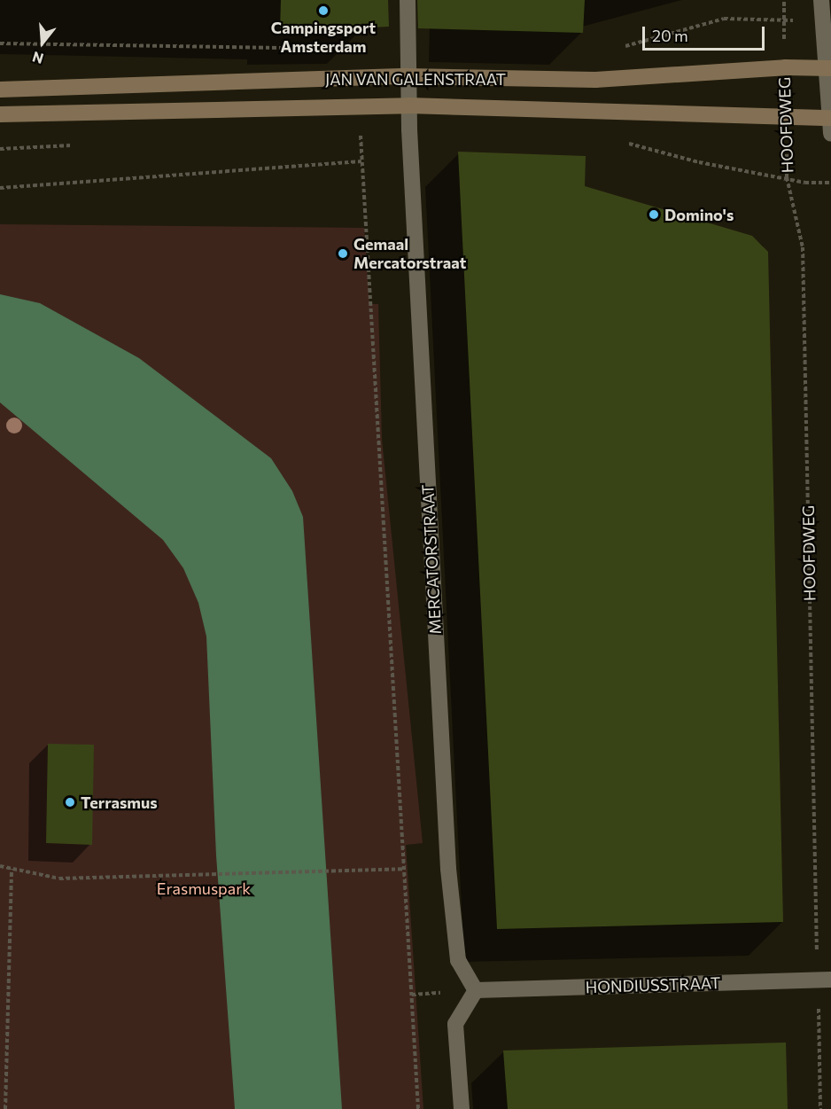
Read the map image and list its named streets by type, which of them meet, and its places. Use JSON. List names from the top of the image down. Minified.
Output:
{"streets":{"main road":["JAN VAN GALENSTRAAT"],"street":["MERCATORSTRAAT","HONDIUSSTRAAT"],"path":["HOOFDWEG"]},"crossings":[["JAN VAN GALENSTRAAT","HOOFDWEG"],["JAN VAN GALENSTRAAT","MERCATORSTRAAT"],["HOOFDWEG","HONDIUSSTRAAT"],["MERCATORSTRAAT","HONDIUSSTRAAT"]],"parks":["Erasmuspark"],"places":["Campingsport Amsterdam","Domino's","Gemaal Mercatorstraat","Terrasmus"],"scale_bar":"20 m","north":"bottom"}
